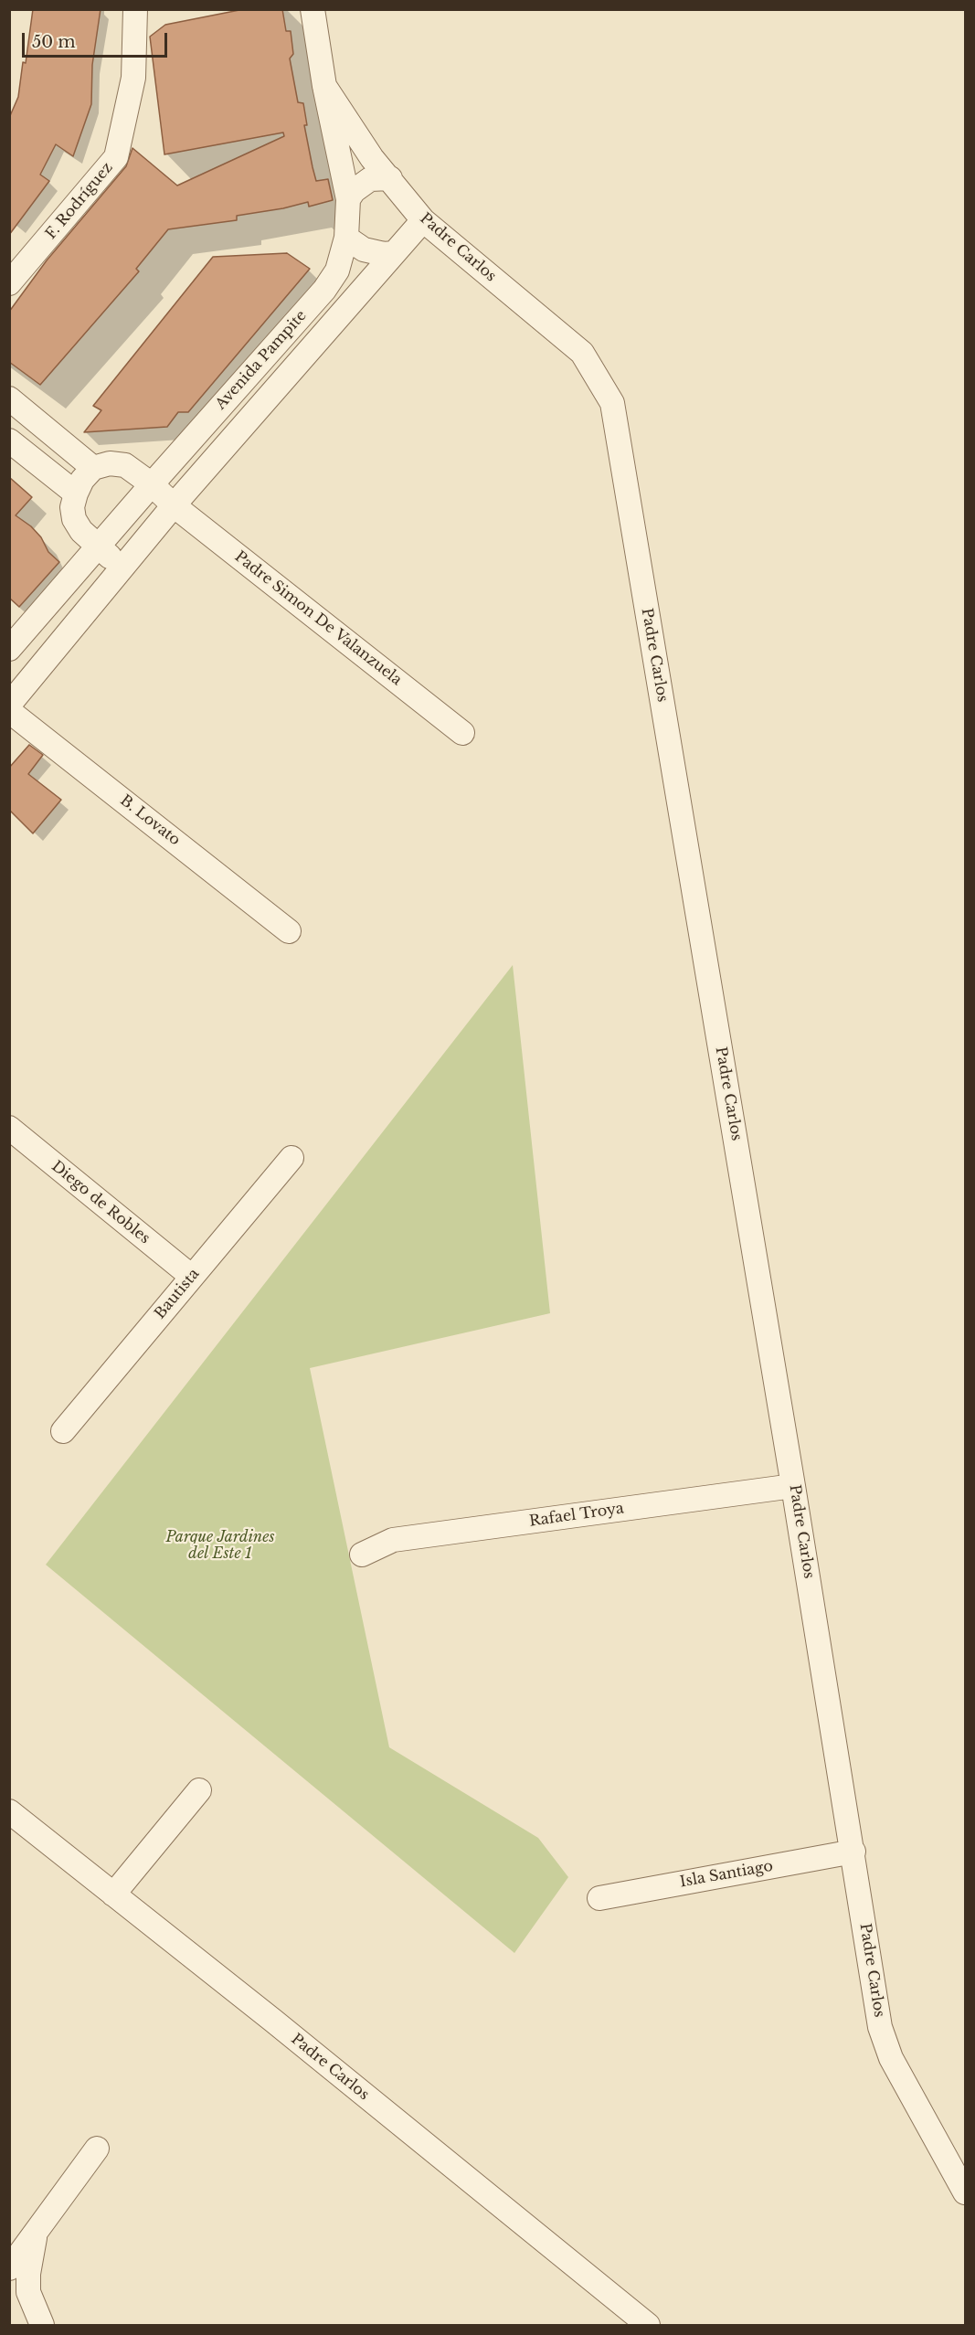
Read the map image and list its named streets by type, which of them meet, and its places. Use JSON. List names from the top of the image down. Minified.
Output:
{"streets":{"street":["F. Rodríguez","Padre Carlos","Avenida Pampite","Padre Simon De Valanzuela","B. Lovato","Diego de Robles","Bautista","Rafael Troya","Isla Santiago"]},"crossings":[["Padre Carlos","Avenida Pampite"],["Padre Carlos","Rafael Troya"],["Padre Carlos","Isla Santiago"],["Avenida Pampite","Padre Simon De Valanzuela"],["Diego de Robles","Bautista"]],"parks":["Parque Jardines del Este 1"],"scale_bar":"50 m"}
